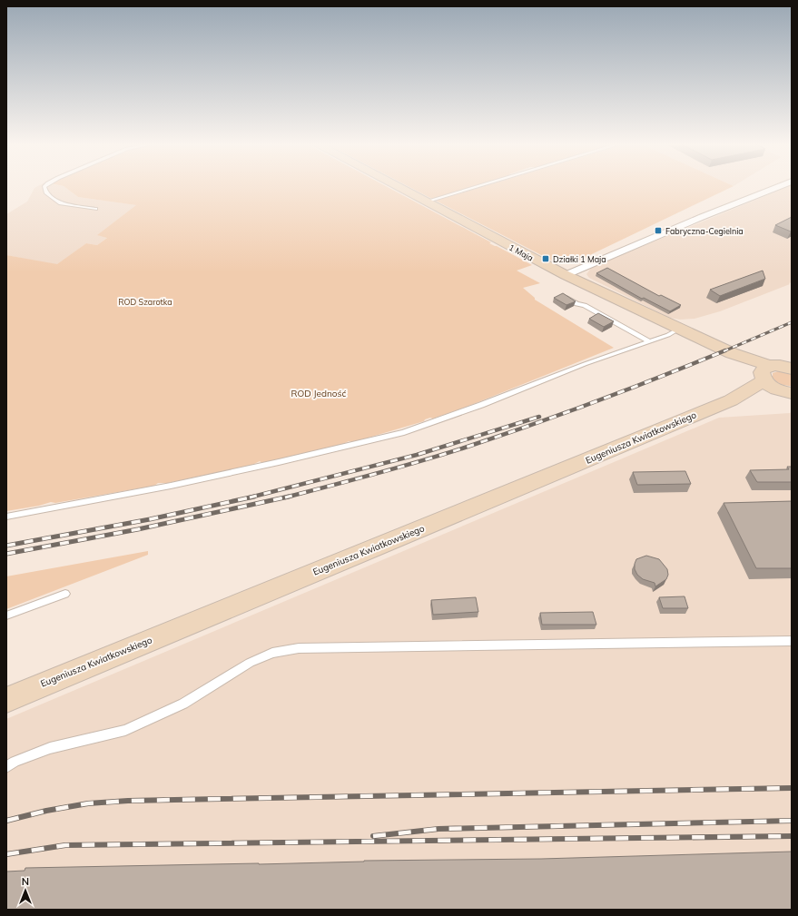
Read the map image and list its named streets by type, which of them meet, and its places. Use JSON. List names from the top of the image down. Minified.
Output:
{"streets":{"street":["1 Maja","Eugeniusza Kwiatkowskiego"]},"crossings":[["1 Maja","Eugeniusza Kwiatkowskiego"]],"parks":["ROD Szarotka","ROD Jedność"],"places":{"transit":["Fabryczna-Cegielnia","Działki 1 Maja"]},"north":"top"}
